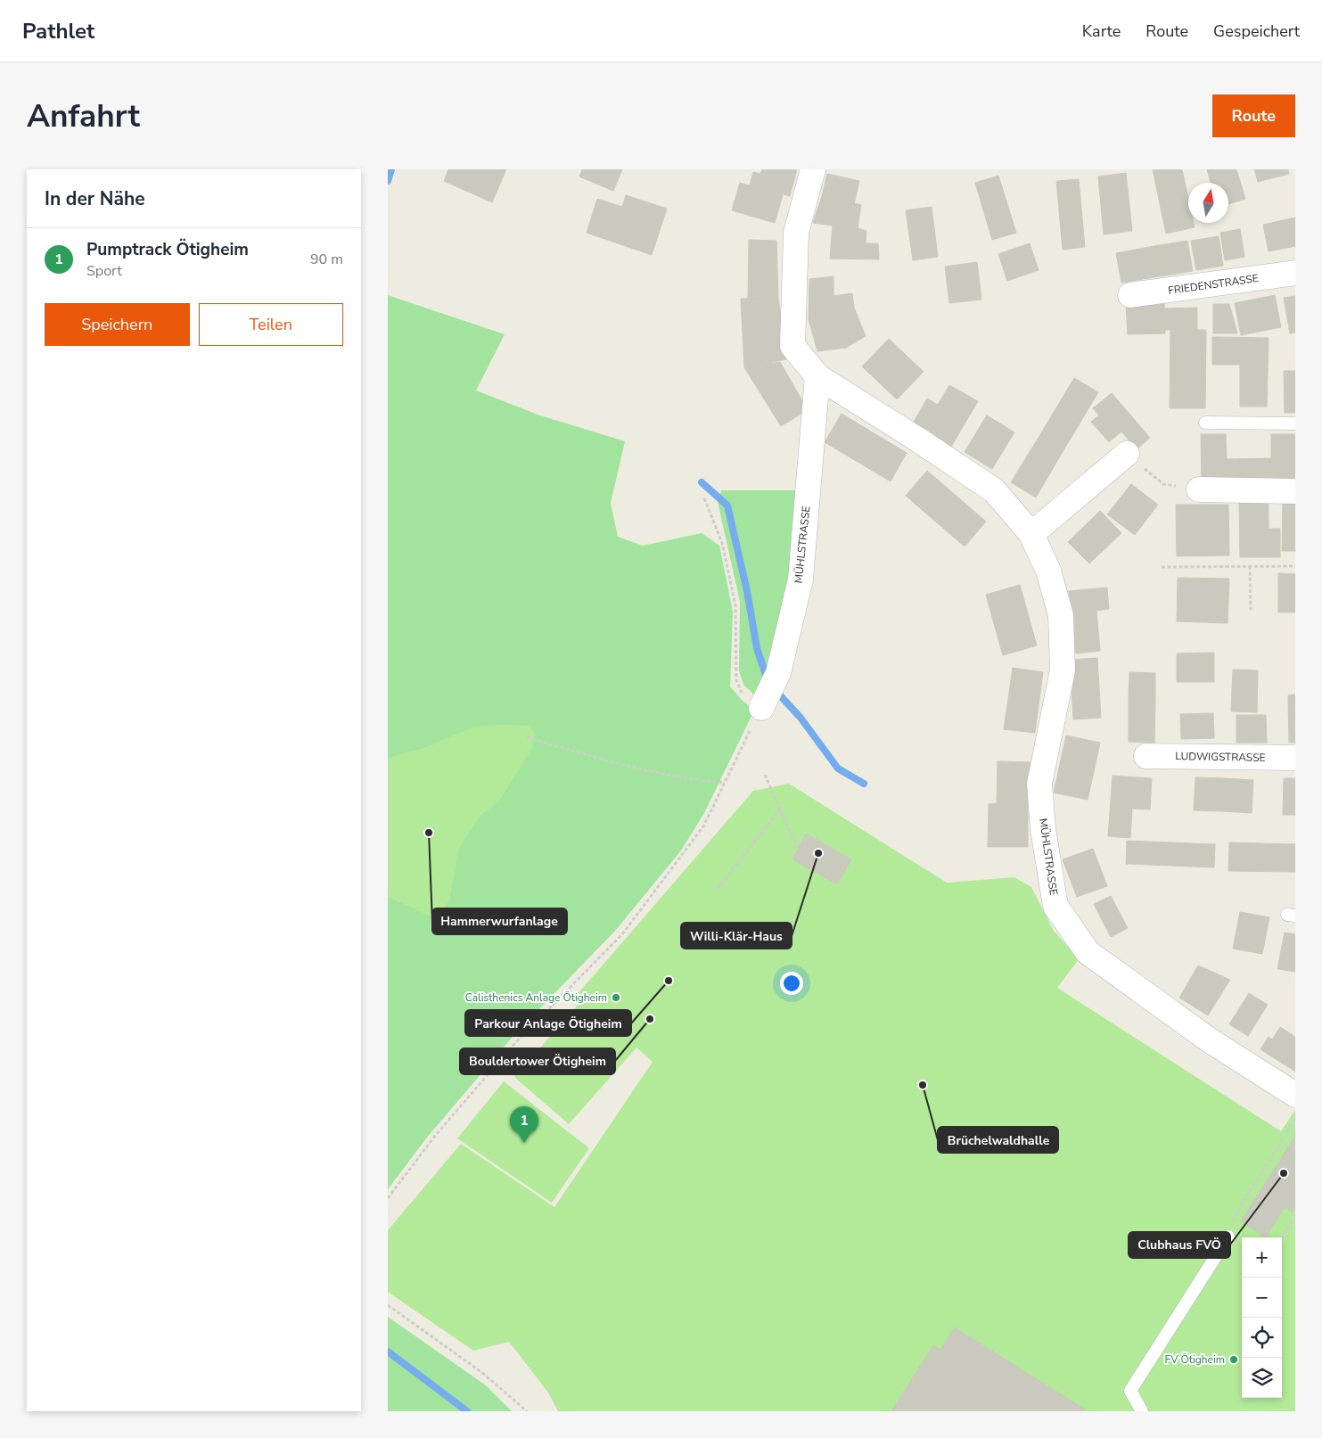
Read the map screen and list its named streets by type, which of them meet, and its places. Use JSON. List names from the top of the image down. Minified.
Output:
{"streets":{"street":["FRIEDENSTRASSE","MÜHLSTRASSE","LUDWIGSTRASSE"]},"places":["Hammerwurfanlage","Willi-Klär-Haus","Parkour Anlage Ötigheim","Calisthenics Anlage Ötigheim","Bouldertower Ötigheim","Brüchelwaldhalle","Clubhaus FVÖ","FV Ötigheim"],"north":"top","page":{"header":"Pathlet","nav":["Karte","Route","Gespeichert"],"buttons":["Route",["Speichern","Teilen"]],"title":"Anfahrt","heading":"In der Nähe","list":[{"mark":"1","name":"Pumptrack Ötigheim","note":"Sport","value":"90 m"}],"pins":"1","map_buttons":["+","−"]}}
